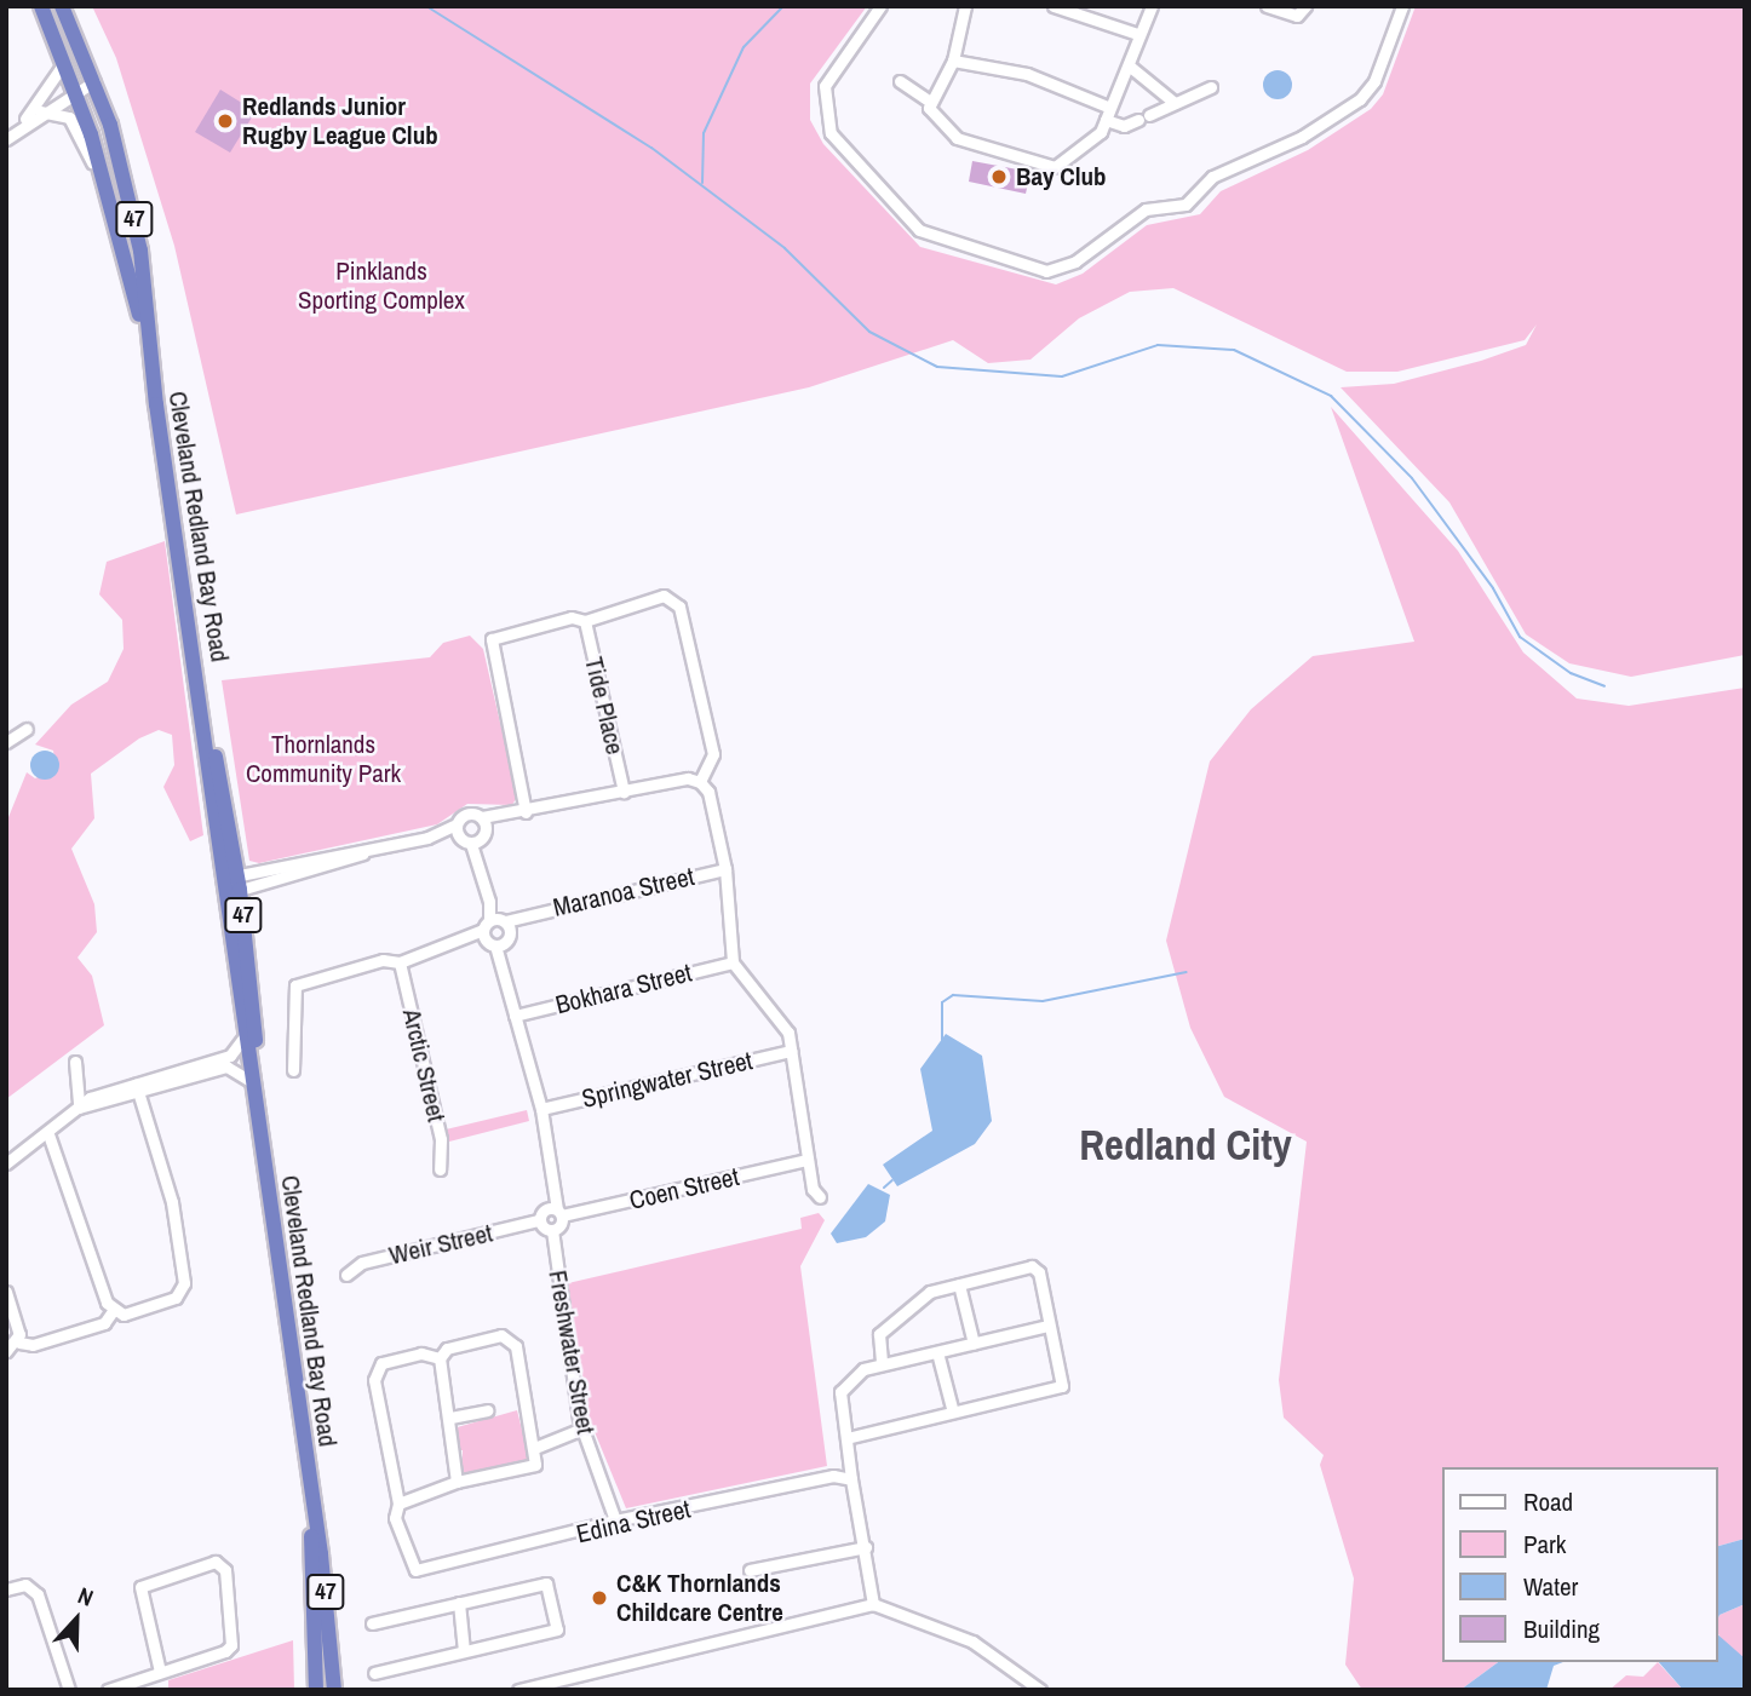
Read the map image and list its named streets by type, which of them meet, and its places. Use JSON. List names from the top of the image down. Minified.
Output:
{"streets":{"highway":["47","Cleveland Redland Bay Road"],"street":["Tide Place","Maranoa Street","Bokhara Street","Arctic Street","Springwater Street","Coen Street","Weir Street","Freshwater Street","Edina Street"]},"crossings":[["Coen Street","Weir Street"],["Freshwater Street","Edina Street"]],"districts":["Redland City"],"parks":["Pinklands Sporting Complex","Thornlands Community Park"],"places":["Redlands Junior Rugby League Club","Bay Club","C&K Thornlands Childcare Centre"],"legend":["Road","Park","Water","Building"],"north":"top"}
